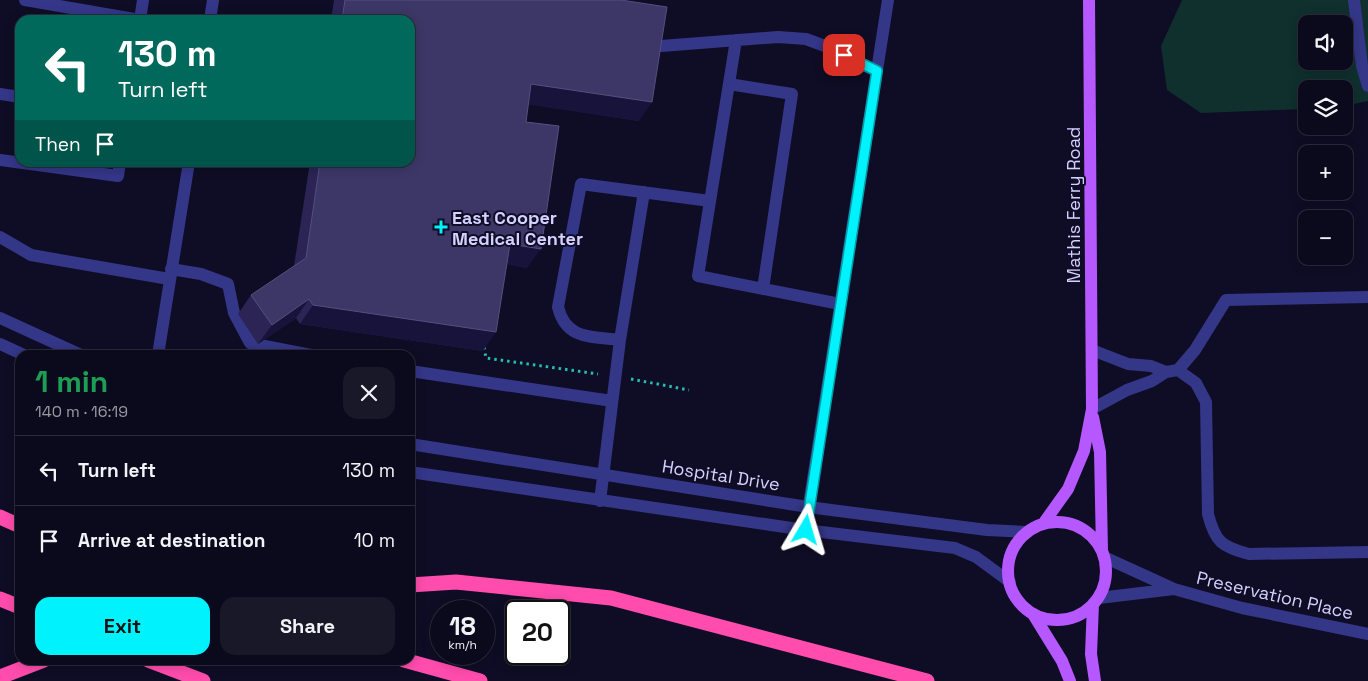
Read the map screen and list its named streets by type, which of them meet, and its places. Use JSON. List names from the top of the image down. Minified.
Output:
{"streets":{"main road":["Mathis Ferry Road"],"street":["Hospital Drive","Preservation Place"]},"crossings":[["Mathis Ferry Road","Hospital Drive"],["Mathis Ferry Road","Preservation Place"],["Hospital Drive","Preservation Place"]],"places":{"health":["East Cooper Medical Center"]},"page":{"map_buttons":["+","−"],"turn":["130 m","Turn left"],"then":"Then","heading":["1 min","140 m · 16:19"],"list":[{"name":"Turn left","value":"130 m"},{"name":"Arrive at destination","value":"10 m"}],"buttons":["Exit","Share"],"speed":"18 km/h","limit":"20"}}
